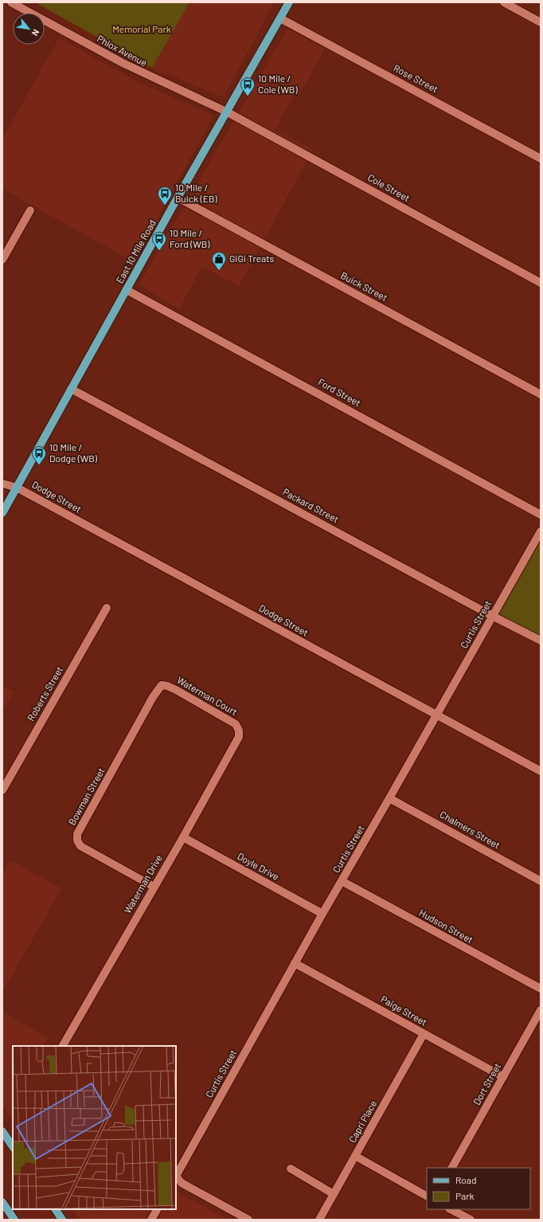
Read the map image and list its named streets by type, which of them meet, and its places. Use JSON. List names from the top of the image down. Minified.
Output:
{"streets":{"main road":["East 10 Mile Road"],"street":["Phlox Avenue","Rose Street","Cole Street","Buick Street","Ford Street","Dodge Street","Packard Street","Curtis Street","Roberts Street","Waterman Court","Bowman Street","Chalmers Street","Doyle Drive","Waterman Drive","Hudson Street","Paige Street","Dort Street","Capri Place"]},"crossings":[["Phlox Avenue","Cole Street"],["Phlox Avenue","East 10 Mile Road"],["Rose Street","East 10 Mile Road"],["Cole Street","East 10 Mile Road"],["East 10 Mile Road","Buick Street"],["East 10 Mile Road","Ford Street"],["East 10 Mile Road","Dodge Street"],["East 10 Mile Road","Packard Street"],["Dodge Street","Curtis Street"],["Packard Street","Curtis Street"],["Curtis Street","Chalmers Street"],["Curtis Street","Doyle Drive"],["Curtis Street","Hudson Street"],["Curtis Street","Paige Street"],["Waterman Court","Bowman Street"],["Waterman Court","Waterman Drive"],["Bowman Street","Waterman Drive"],["Doyle Drive","Waterman Drive"],["Paige Street","Dort Street"],["Paige Street","Capri Place"]],"parks":["Memorial Park"],"places":{"bus stop":["10 Mile / Cole (WB)","10 Mile / Buick (EB)","10 Mile / Ford (WB)","10 Mile / Dodge (WB)"],"shop":["GiGi Treats"]},"legend":["Road","Park"],"north":"bottom right"}
